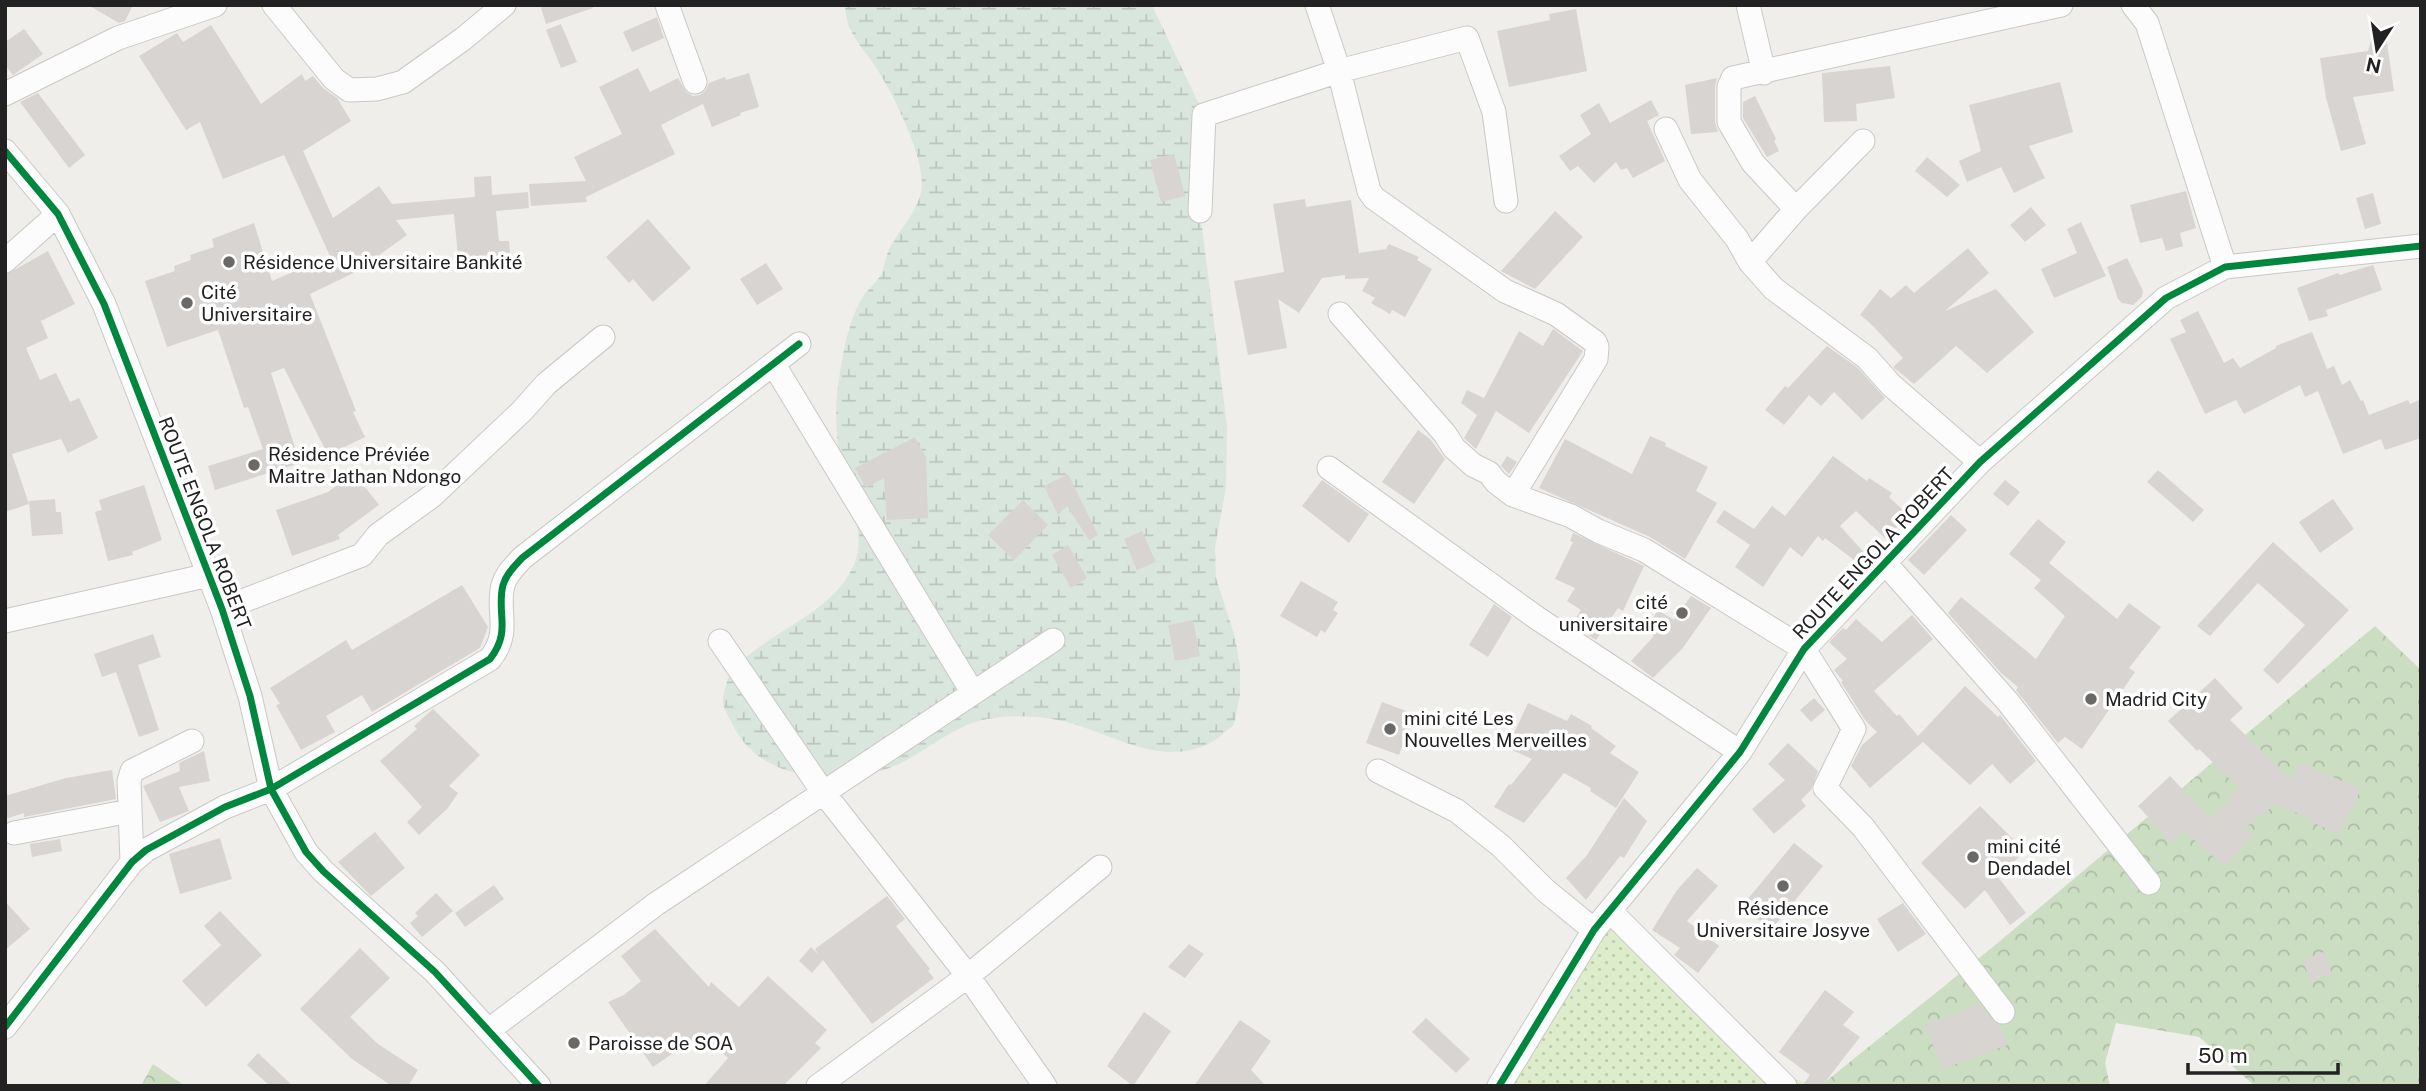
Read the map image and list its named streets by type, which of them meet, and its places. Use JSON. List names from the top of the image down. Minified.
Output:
{"streets":{"street":["ROUTE ENGOLA ROBERT"]},"places":["Résidence Universitaire Bankité","Cité Universitaire","Résidence Préviée Maitre Jathan Ndongo","cité universitaire","Madrid City","mini cité Les Nouvelles Merveilles","mini cité Dendadel","Résidence Universitaire Josyve","Paroisse de SOA"],"scale_bar":"50 m","north":"bottom"}
